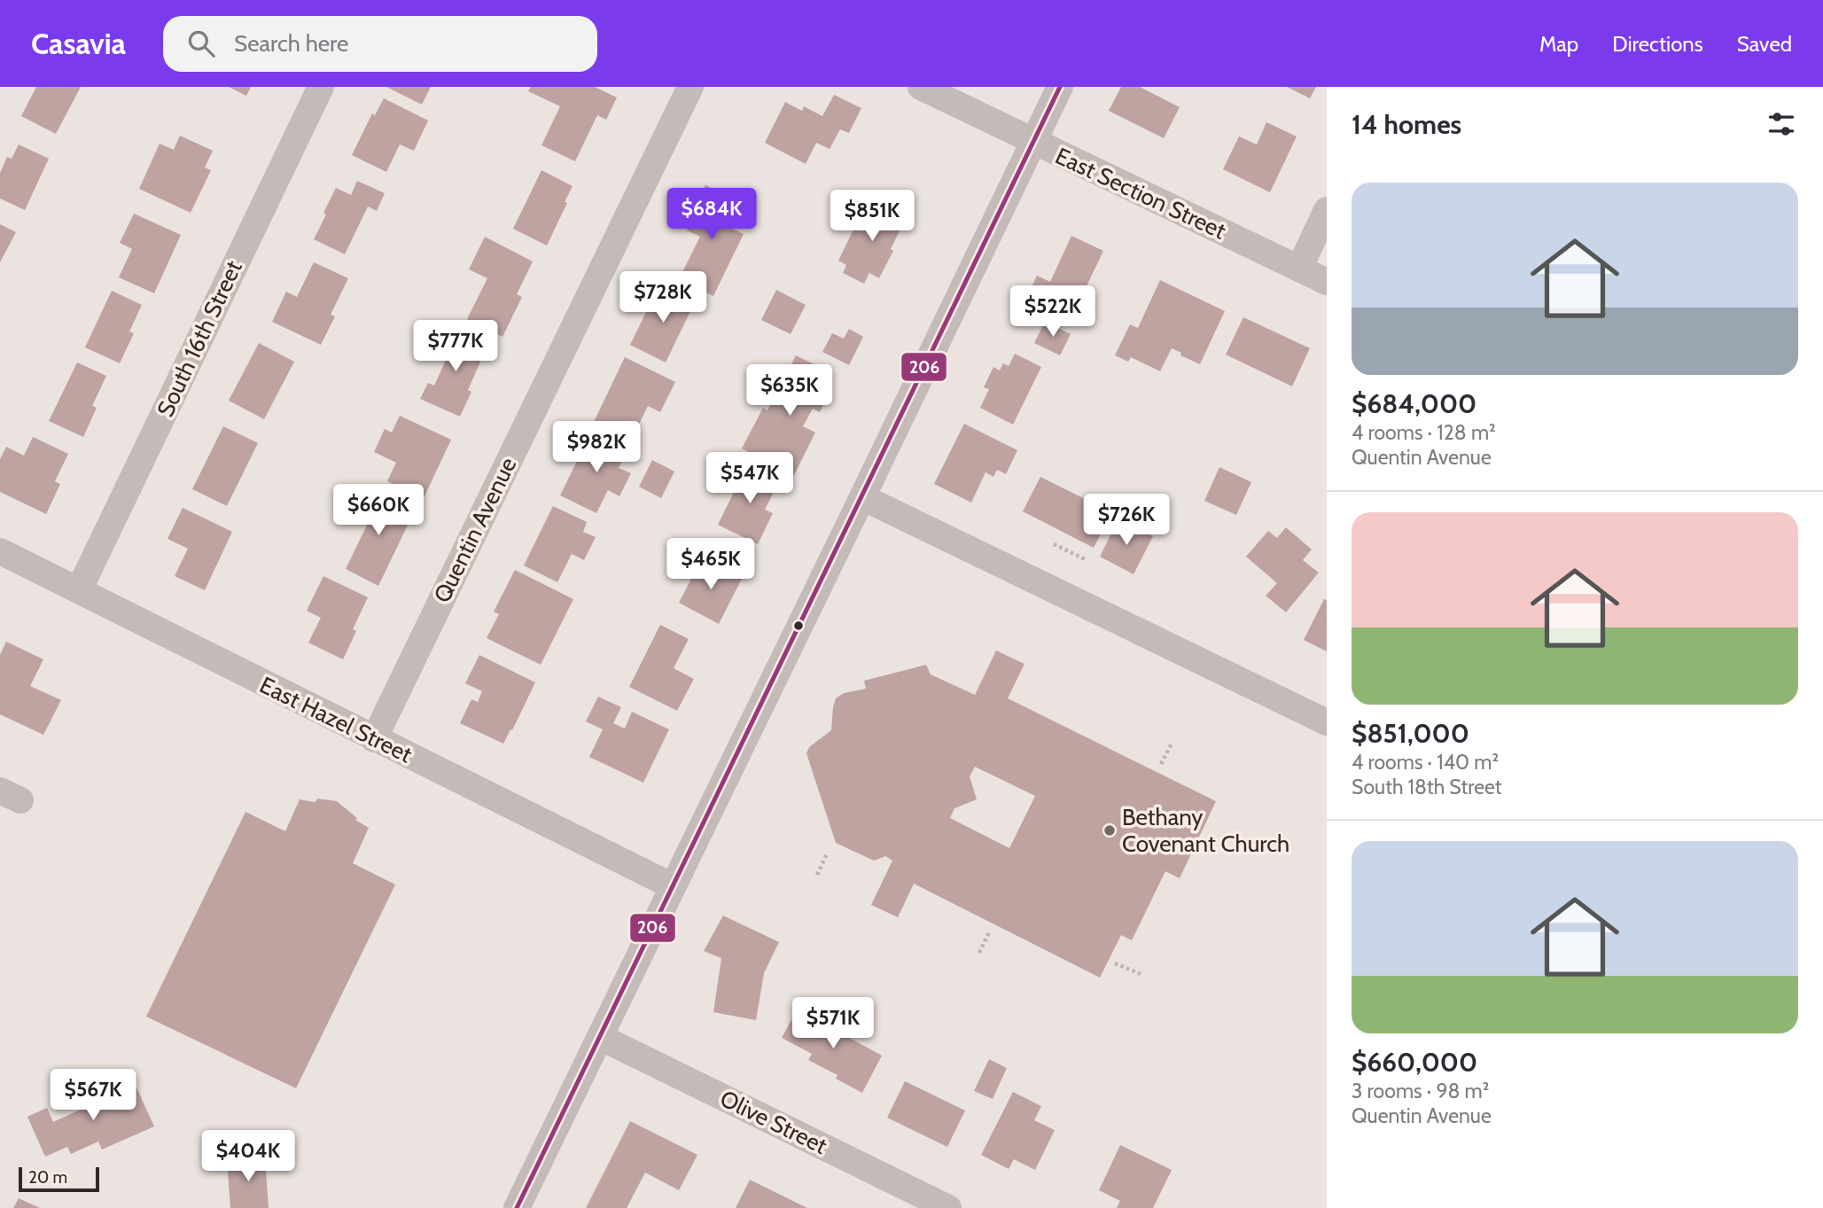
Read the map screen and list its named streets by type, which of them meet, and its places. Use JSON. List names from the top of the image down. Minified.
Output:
{"streets":{"street":["East Section Street","South 16th Street","Quentin Avenue","East Hazel Street","Olive Street"]},"crossings":[["South 16th Street","East Hazel Street"],["Quentin Avenue","East Hazel Street"]],"places":["Bethany Covenant Church"],"lines":["transit line 206"],"scale_bar":"20 m","page":{"header":"Casavia","search":"Search here","nav":["Map","Directions","Saved"],"heading":"14 homes","list":[{"name":"$684,000","note":"4 rooms · 128 m² · Quentin Avenue"},{"name":"$851,000","note":"4 rooms · 140 m² · South 18th Street"},{"name":"$660,000","note":"3 rooms · 98 m² · Quentin Avenue"}],"price":["$684K","$851K","$728K","$522K","$777K","$635K","$982K","$547K","$660K","$726K","$465K","$571K","$567K","$404K"],"scale":"20 m"}}
